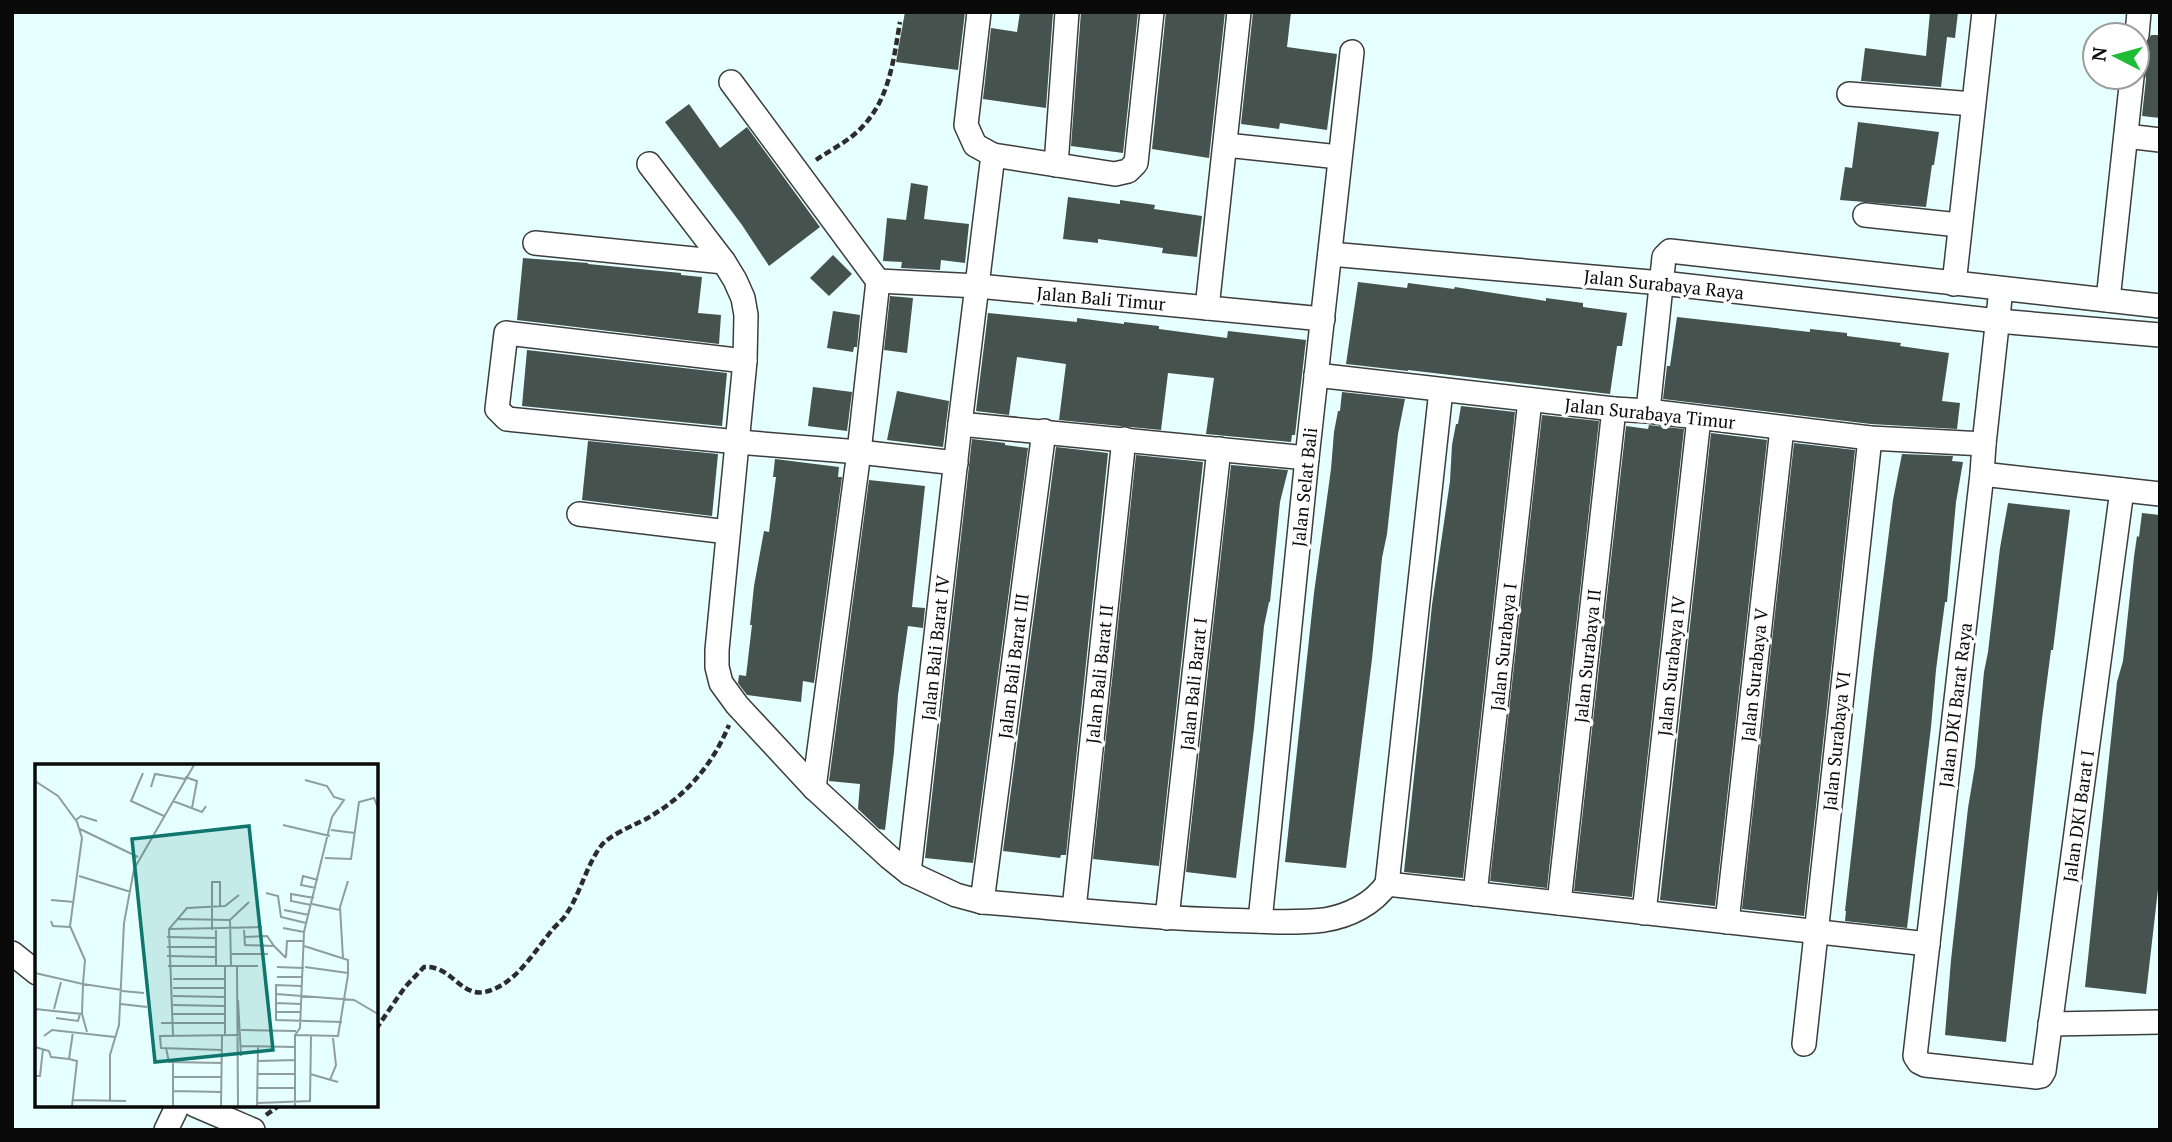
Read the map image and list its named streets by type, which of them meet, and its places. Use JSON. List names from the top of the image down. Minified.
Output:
{"streets":{"street":["Jalan Surabaya Raya","Jalan Bali Timur","Jalan Surabaya Timur","Jalan Selat Bali","Jalan Surabaya I","Jalan Bali Barat IV","Jalan Surabaya II","Jalan Bali Barat III","Jalan Surabaya IV","Jalan Bali Barat II","Jalan Surabaya V","Jalan Bali Barat I","Jalan DKI Barat Raya","Jalan Surabaya VI","Jalan DKI Barat I"]},"crossings":[["Jalan Surabaya Raya","Jalan Selat Bali"],["Jalan Surabaya Raya","Jalan DKI Barat Raya"],["Jalan Bali Timur","Jalan Selat Bali"],["Jalan Bali Timur","Jalan Bali Barat IV"],["Jalan Surabaya Timur","Jalan Selat Bali"],["Jalan Surabaya Timur","Jalan Surabaya I"],["Jalan Surabaya Timur","Jalan Surabaya II"],["Jalan Surabaya Timur","Jalan Surabaya IV"],["Jalan Surabaya Timur","Jalan Surabaya V"],["Jalan Surabaya Timur","Jalan DKI Barat Raya"],["Jalan Surabaya Timur","Jalan Surabaya VI"],["Jalan DKI Barat Raya","Jalan DKI Barat I"]],"north":"left"}
